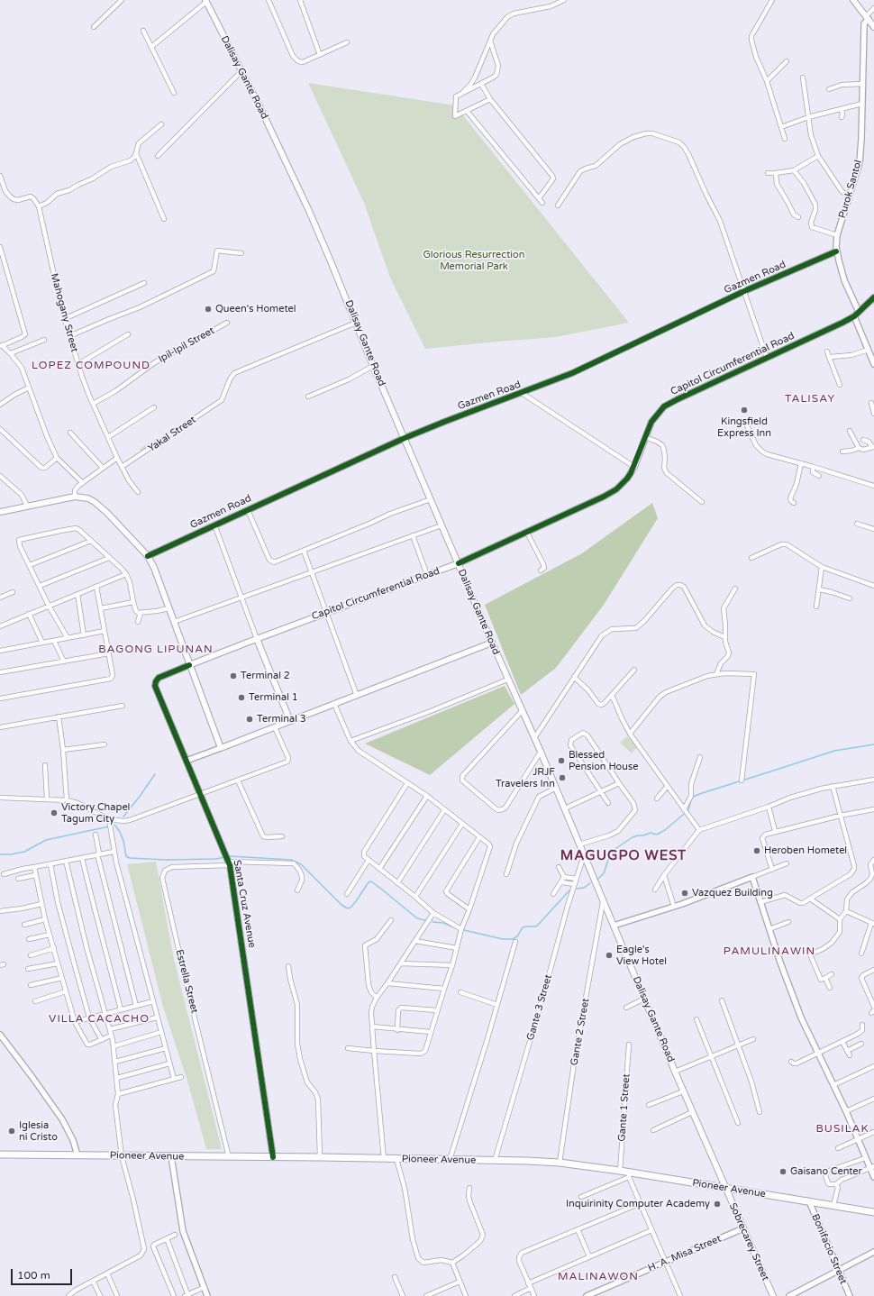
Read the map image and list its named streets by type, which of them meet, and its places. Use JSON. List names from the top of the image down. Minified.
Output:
{"streets":{"highway":["Pioneer Avenue"],"main road":["Dalisay Gante Road","Capitol Circumferential Road","Sobrecarey Street"],"street":["Purok Santol","Gazmen Road","Mahogany Street","Ipil-Ipil Street","Yakal Street","Santa Cruz Avenue","Estrella Street","Gante 3 Street","Gante 2 Street","Gante 1 Street","Bonifacio Street","H. A. Misa Street"]},"crossings":[["Dalisay Gante Road","Gazmen Road"],["Dalisay Gante Road","Capitol Circumferential Road"],["Dalisay Gante Road","Yakal Street"],["Dalisay Gante Road","Gante 3 Street"],["Dalisay Gante Road","Gante 2 Street"],["Dalisay Gante Road","Pioneer Avenue"],["Dalisay Gante Road","Sobrecarey Street"],["Purok Santol","Gazmen Road"],["Purok Santol","Capitol Circumferential Road"],["Mahogany Street","Ipil-Ipil Street"],["Mahogany Street","Yakal Street"],["Capitol Circumferential Road","Santa Cruz Avenue"],["Santa Cruz Avenue","Estrella Street"],["Santa Cruz Avenue","Pioneer Avenue"],["Estrella Street","Pioneer Avenue"],["Gante 3 Street","Pioneer Avenue"],["Gante 2 Street","Pioneer Avenue"],["Gante 1 Street","Pioneer Avenue"],["Pioneer Avenue","Sobrecarey Street"],["Pioneer Avenue","Bonifacio Street"],["Sobrecarey Street","H. A. Misa Street"]],"districts":["LOPEZ COMPOUND","TALISAY","BAGONG LIPUNAN","MAGUGPO WEST","PAMULINAWIN","VILLA CACACHO","BUSILAK","MALINAWON"],"parks":["Glorious Resurrection Memorial Park"],"places":["Queen's Hometel","Kingsfield Express Inn","Terminal 2","Terminal 1","Terminal 3","Blessed Pension House","JRJF Travelers Inn","Victory Chapel Tagum City","Heroben Hometel","Vazquez Building","Eagle's View Hotel","Iglesia ni Cristo","Gaisano Center","Inquirinity Computer Academy"],"scale_bar":"100 m"}
